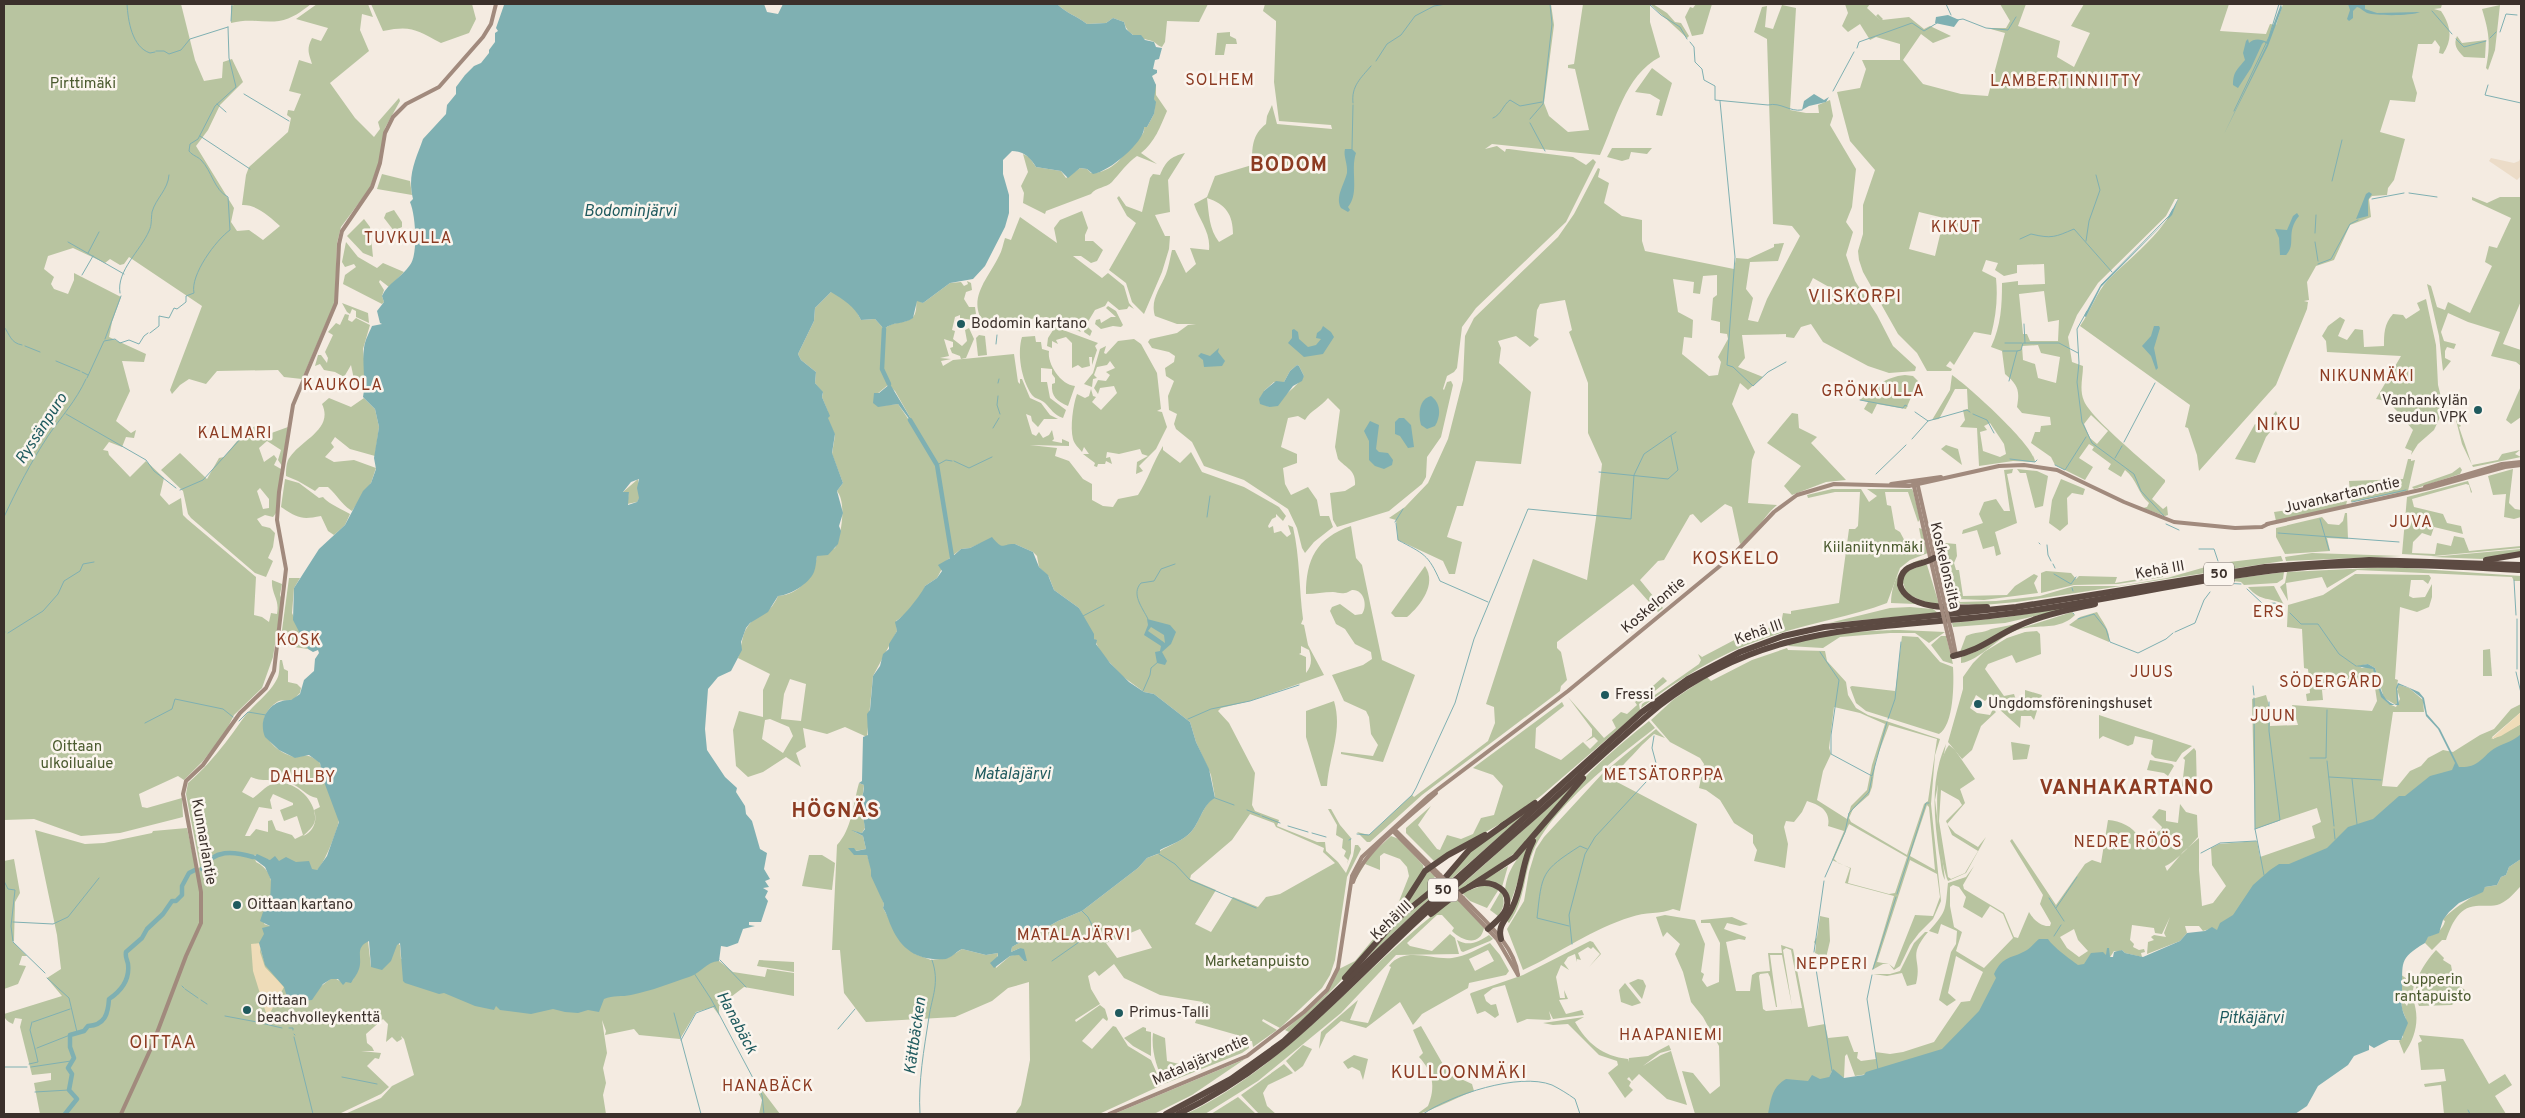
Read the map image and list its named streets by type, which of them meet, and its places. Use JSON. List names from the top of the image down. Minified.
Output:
{"streets":{"highway":["Kehä III","50"],"main road":["Juvankartanontie","Koskelonsilta","Koskelontie","Kunnarlantie","Matalajärventie"]},"crossings":[["Juvankartanontie","Koskelontie"],["Koskelonsilta","Koskelontie"],["Koskelontie","Matalajärventie"]],"districts":["SOLHEM","LAMBERTINNIITTY","BODOM","KIKUT","TUVKULLA","VIISKORPI","NIKUNMÄKI","KAUKOLA","GRÖNKULLA","NIKU","KALMARI","JUVA","KOSKELO","ERS","KOSK","JUUS","SÖDERGÅRD","JUUN","METSÄTORPPA","DAHLBY","VANHAKARTANO","HÖGNÄS","NEDRE RÖÖS","MATALAJÄRVI","NEPPERI","HAAPANIEMI","OITTAA","KULLOONMÄKI","HANABÄCK"],"water":["Bodominjärvi","Ryssänpuro","Matalajärvi","Pitkäjärvi","Hanabäck","Kättbäcken"],"parks":["Pirttimäki","Kiilaniitynmäki","Oittaan ulkoilualue","Marketanpuisto","Jupperin rantapuisto"],"places":["Bodomin kartano","Vanhankylän seudun VPK","Fressi","Ungdomsföreningshuset","Oittaan kartano","Oittaan beachvolleykenttä","Primus-Talli"]}
